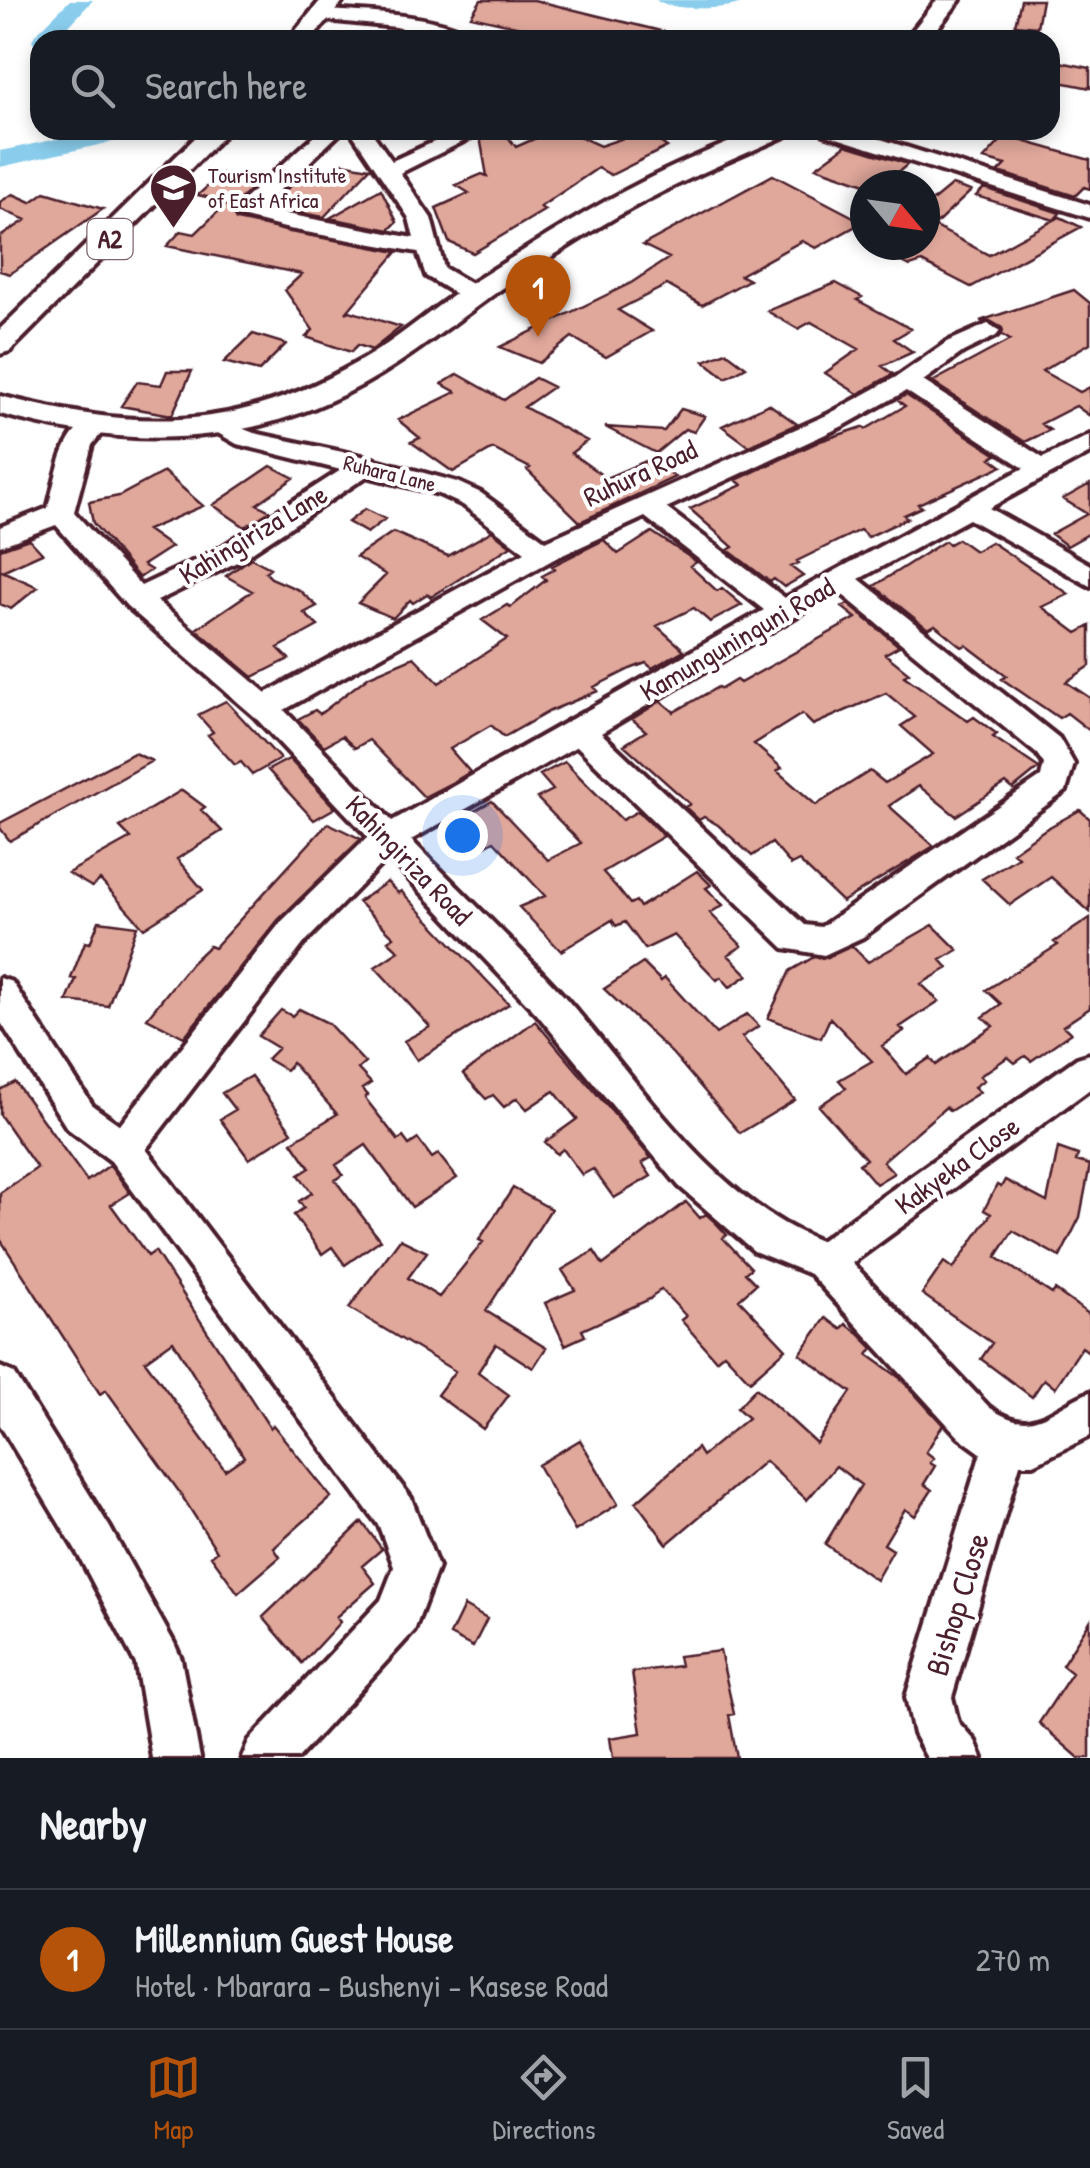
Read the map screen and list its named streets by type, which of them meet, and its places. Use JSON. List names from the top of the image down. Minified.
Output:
{"streets":{"main road":["A2"],"street":["Ruhara Lane","Ruhura Road","Kahingiriza Lane","Kamunguninguni Road","Kahingiriza Road","Kakyeka Close","Bishop Close"]},"crossings":[["Ruhara Lane","Ruhura Road"],["Ruhara Lane","Kahingiriza Lane"],["Ruhura Road","Kahingiriza Road"],["Kahingiriza Lane","Kahingiriza Road"],["Kamunguninguni Road","Kahingiriza Road"],["Kahingiriza Road","Kakyeka Close"]],"places":{"school or university":["Tourism Institute of East Africa"]},"north":"bottom right","page":{"search":"Search here","pins":"1","heading":"Nearby","list":[{"mark":"1","name":"Millennium Guest House","note":"Hotel · Mbarara - Bushenyi - Kasese Road","value":"270 m"}],"nav":["Map","Directions","Saved"]}}
